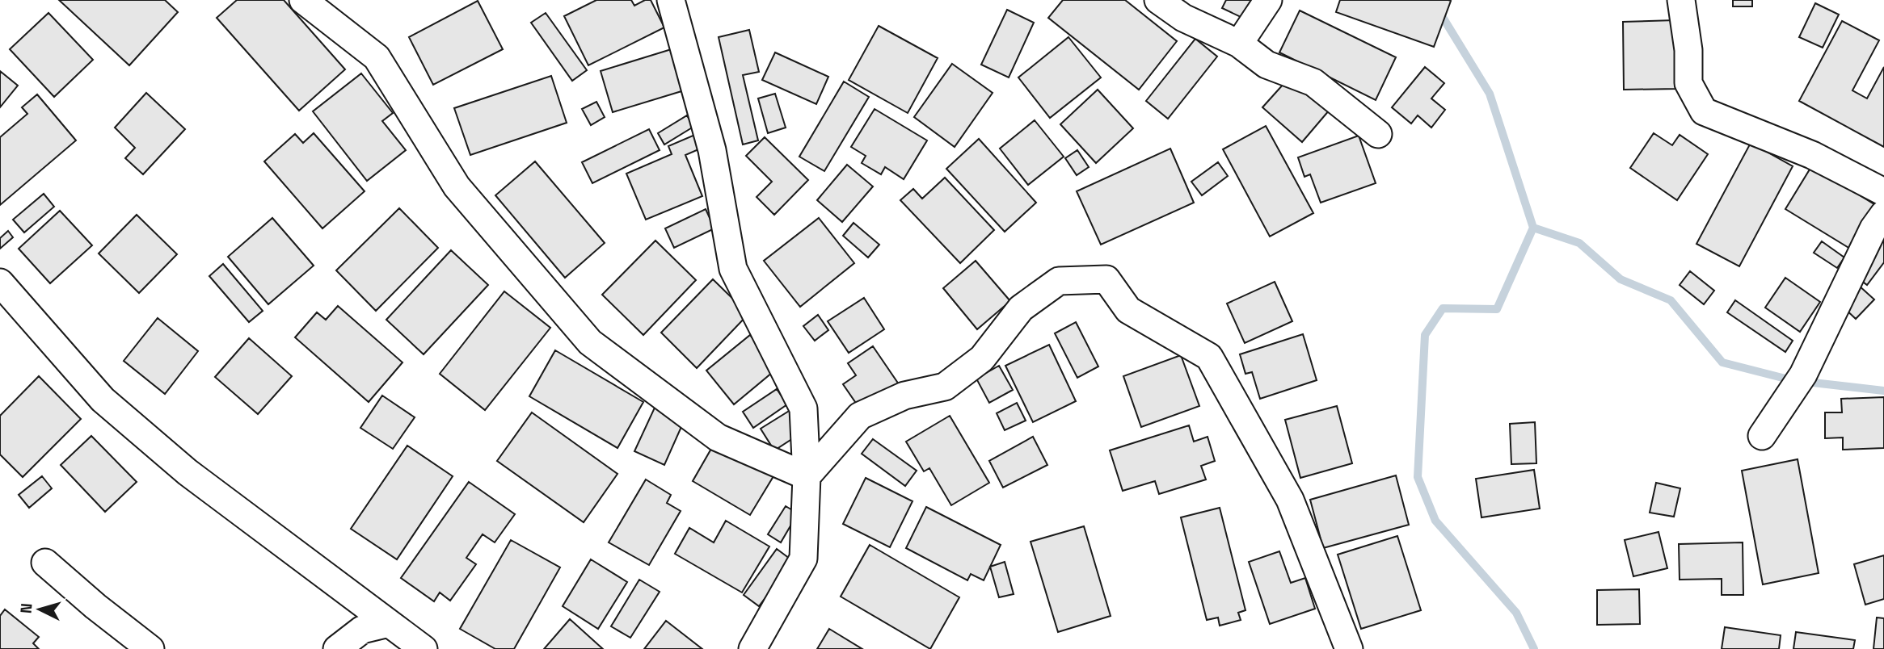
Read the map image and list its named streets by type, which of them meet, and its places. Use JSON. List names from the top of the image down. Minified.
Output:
{"north":"left"}
